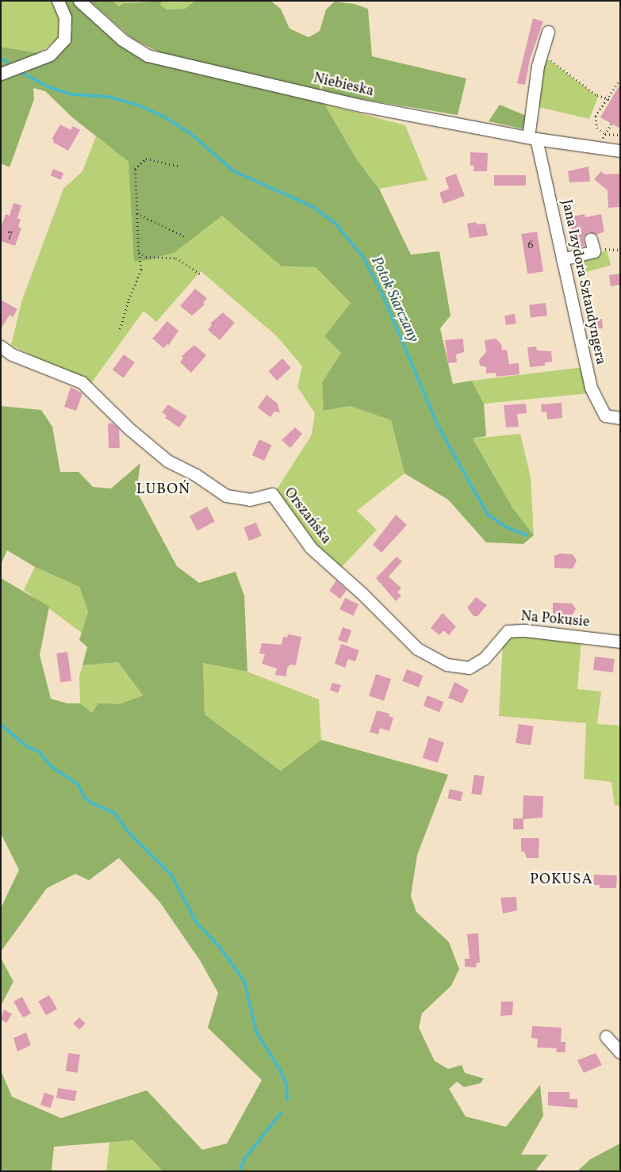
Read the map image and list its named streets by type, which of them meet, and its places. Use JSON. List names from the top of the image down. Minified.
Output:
{"streets":{"street":["Niebieska","Jana Izydora Sztaudyngera","Orszańska","Na Pokusie"]},"crossings":[["Niebieska","Jana Izydora Sztaudyngera"],["Orszańska","Na Pokusie"]],"districts":["LUBOŃ","POKUSA"],"water":["Potok Siarczany"],"house_numbers":["7","6"]}
